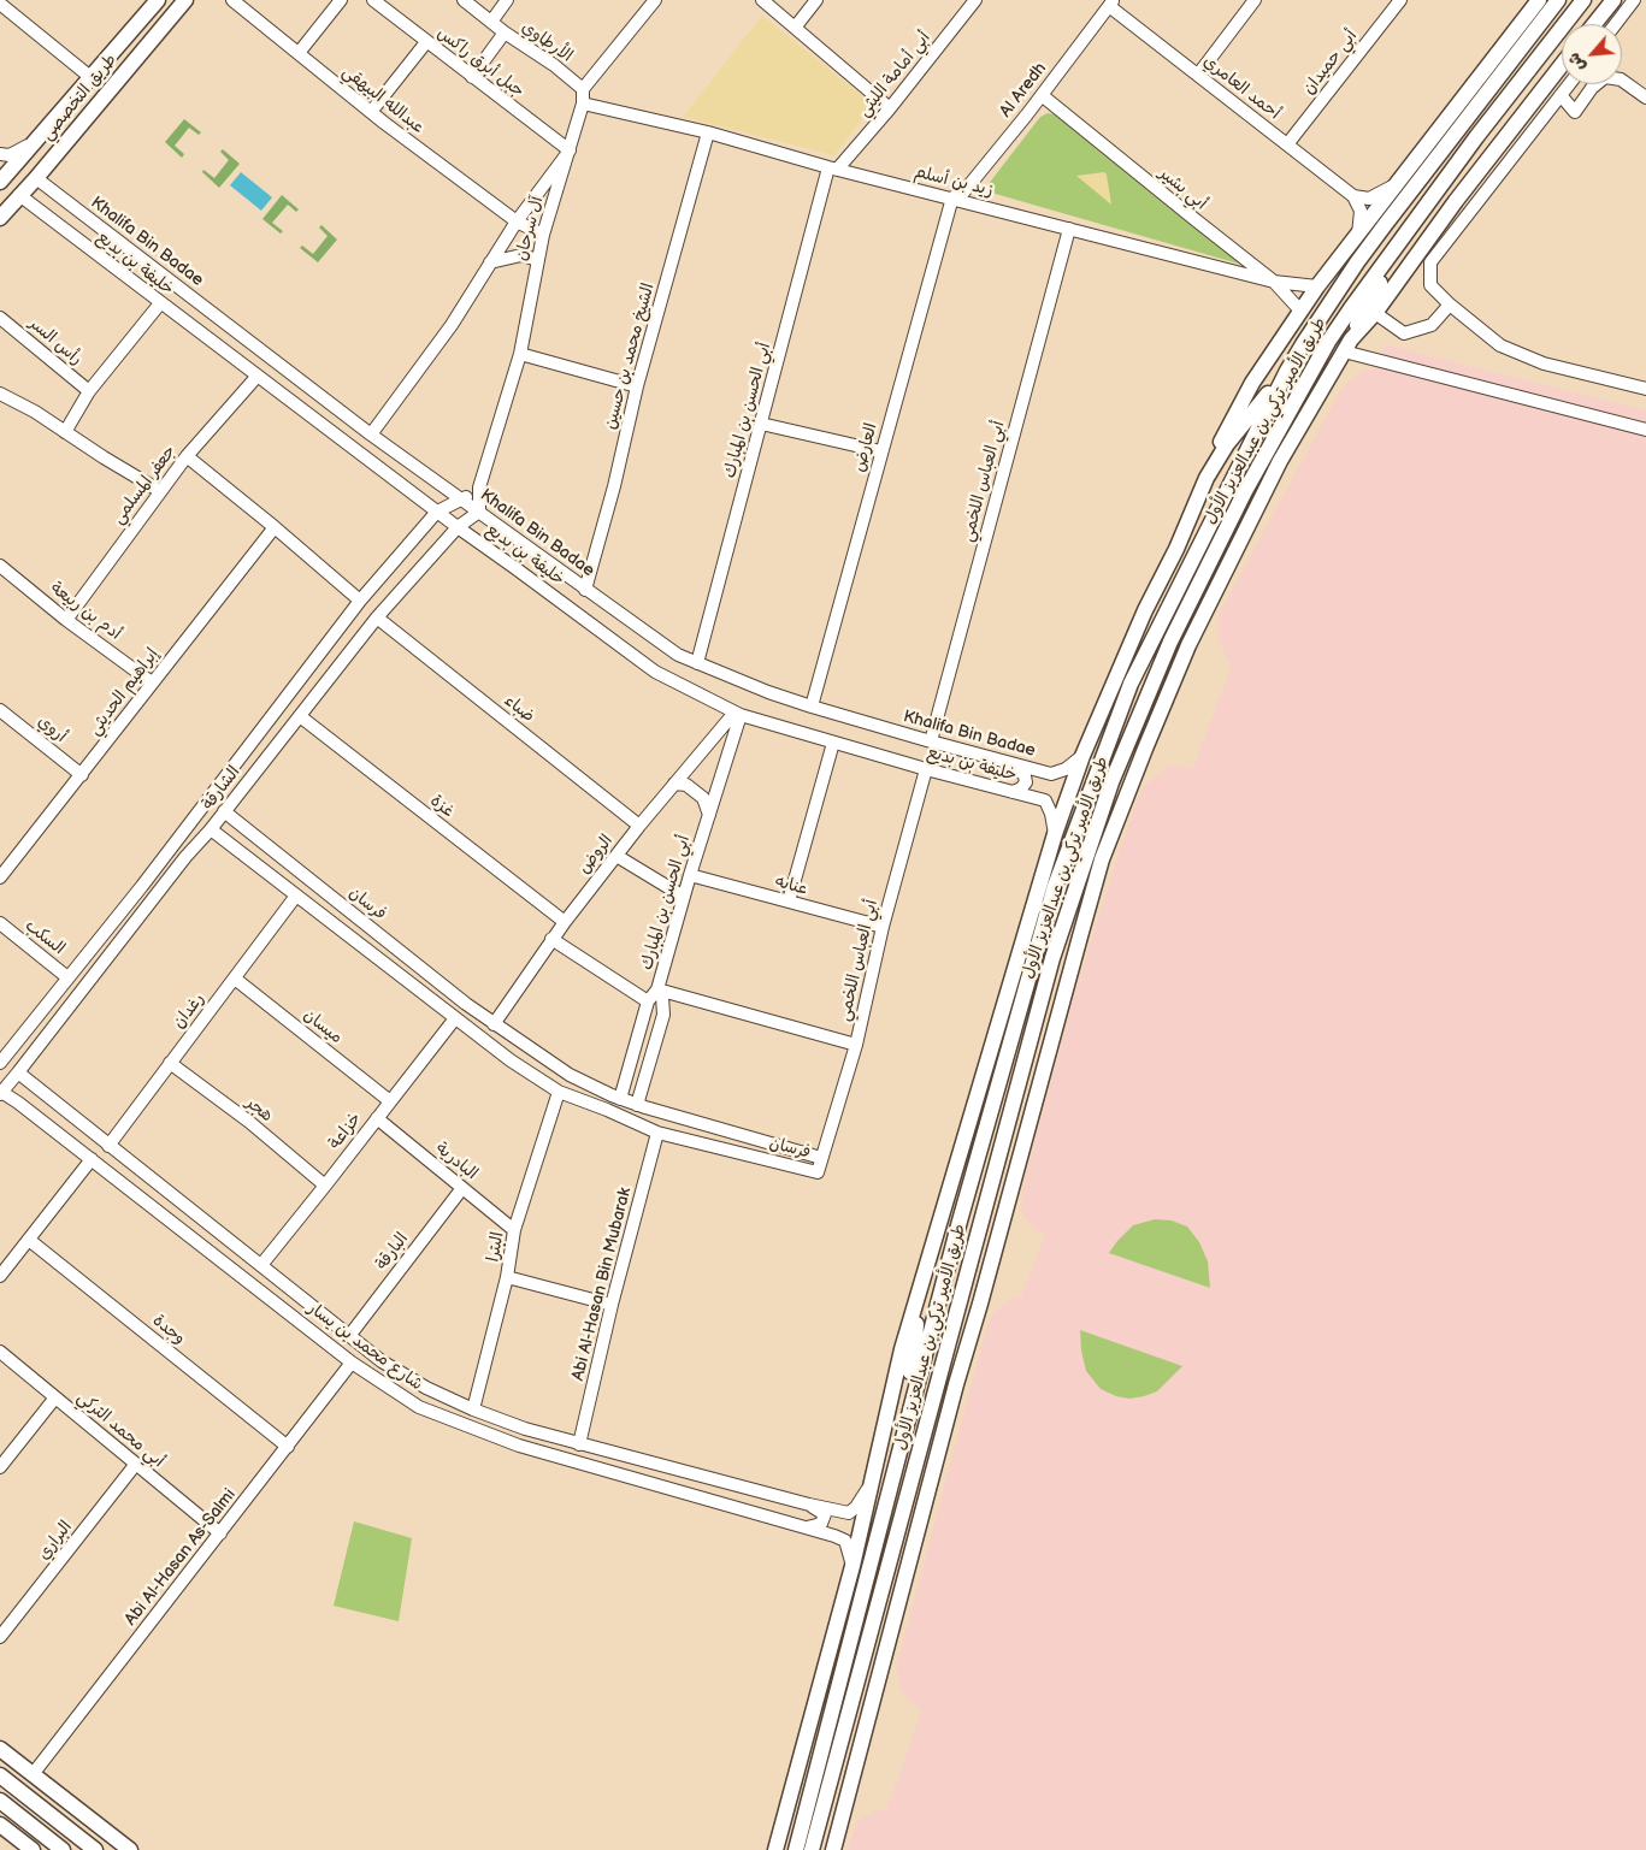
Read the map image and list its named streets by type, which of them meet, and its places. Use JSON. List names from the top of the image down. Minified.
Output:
{"streets":{"main road":["طريق التخصصي","طريق الأمير تركي بن عبدالعزيز الأول"],"street":["الأرطاوي","جبل أبرق راكس","أبي حميدان","أبي أمامة الليثي","أحمد العامري","Al Aredh","عبدالله البيهقي","زيد بن أسلم","أبي بشير","آل سرحان","Khalifa Bin Badae","خليفة بن بديع","رأس السر","الشيخ محمد بن حسين","أبي الحسن بن المبارك","العارض","أبي العباس اللخمي","جعفر المسلمي","أدم بن ربيعة","إبراهيم الحديثي","ضباء","أروي","الشارقة","غزة","الروض","عنابه","فرسان","السكب","رغدان","ميسان","هجر","خزاعة","البادرية","البترا","البارقة","Abi Al-Hasan Bin Mubarak","وجدة","شارع محمد بن يسار","أبي محمد التركي","البراري","Abi Al-Hasan As-Salmi"]},"crossings":[["الأرطاوي","آل سرحان"],["جبل أبرق راكس","آل سرحان"],["أبي حميدان","أحمد العامري"],["أبي أمامة الليثي","زيد بن أسلم"],["أبي أمامة الليثي","أبي الحسن بن المبارك"],["أحمد العامري","Al Aredh"],["Al Aredh","زيد بن أسلم"],["Al Aredh","أبي بشير"],["Al Aredh","العارض"],["طريق التخصصي","Khalifa Bin Badae"],["طريق التخصصي","خليفة بن بديع"],["عبدالله البيهقي","آل سرحان"],["زيد بن أسلم","أبي بشير"],["زيد بن أسلم","آل سرحان"],["زيد بن أسلم","الشيخ محمد بن حسين"],["زيد بن أسلم","أبي الحسن بن المبارك"],["زيد بن أسلم","العارض"],["زيد بن أسلم","أبي العباس اللخمي"],["آل سرحان","Khalifa Bin Badae"],["آل سرحان","الشارقة"],["Khalifa Bin Badae","الشيخ محمد بن حسين"],["Khalifa Bin Badae","أبي الحسن بن المبارك"],["Khalifa Bin Badae","العارض"],["Khalifa Bin Badae","أبي العباس اللخمي"],["Khalifa Bin Badae","الشارقة"],["خليفة بن بديع","أبي الحسن بن المبارك"],["خليفة بن بديع","أبي العباس اللخمي"],["خليفة بن بديع","جعفر المسلمي"],["خليفة بن بديع","الشارقة"],["خليفة بن بديع","الروض"],["أبي الحسن بن المبارك","الروض"],["أبي الحسن بن المبارك","عنابه"],["أبي الحسن بن المبارك","فرسان"],["أبي العباس اللخمي","عنابه"],["أبي العباس اللخمي","فرسان"],["جعفر المسلمي","أدم بن ربيعة"],["أدم بن ربيعة","إبراهيم الحديثي"],["إبراهيم الحديثي","أروي"],["ضباء","الشارقة"],["ضباء","الروض"],["الشارقة","غزة"],["الشارقة","فرسان"],["الشارقة","السكب"],["الشارقة","شارع محمد بن يسار"],["غزة","الروض"],["الروض","فرسان"],["فرسان","رغدان"],["فرسان","خزاعة"],["فرسان","البترا"],["فرسان","Abi Al-Hasan Bin Mubarak"],["رغدان","ميسان"],["رغدان","هجر"],["رغدان","شارع محمد بن يسار"],["ميسان","خزاعة"],["هجر","خزاعة"],["خزاعة","البادرية"],["خزاعة","شارع محمد بن يسار"],["البادرية","البترا"],["البادرية","البارقة"],["البترا","شارع محمد بن يسار"],["البارقة","شارع محمد بن يسار"],["Abi Al-Hasan Bin Mubarak","شارع محمد بن يسار"],["وجدة","Abi Al-Hasan As-Salmi"],["شارع محمد بن يسار","Abi Al-Hasan As-Salmi"],["أبي محمد التركي","البراري"],["أبي محمد التركي","Abi Al-Hasan As-Salmi"]],"north":"bottom left"}
